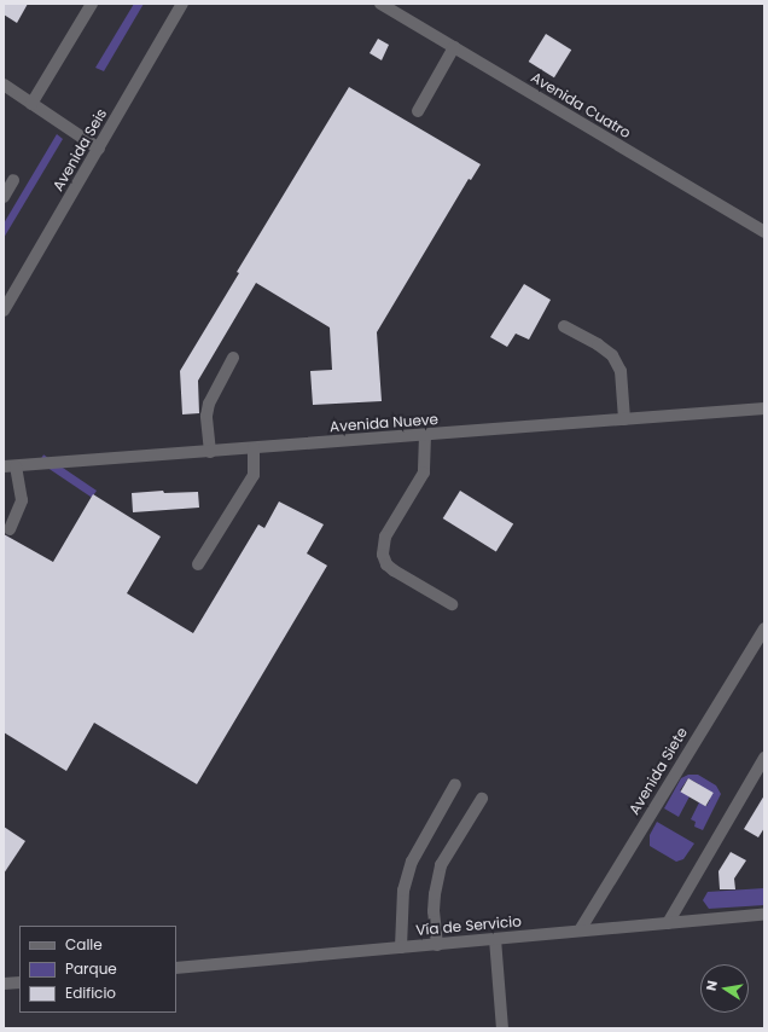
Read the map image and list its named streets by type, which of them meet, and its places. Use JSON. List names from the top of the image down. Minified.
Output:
{"streets":{"street":["Avenida Cuatro","Avenida Seis","Avenida Nueve","Avenida Siete","Vía de Servicio"]},"crossings":[["Avenida Siete","Vía de Servicio"]],"legend":["Calle","Parque","Edificio"],"north":"left"}
